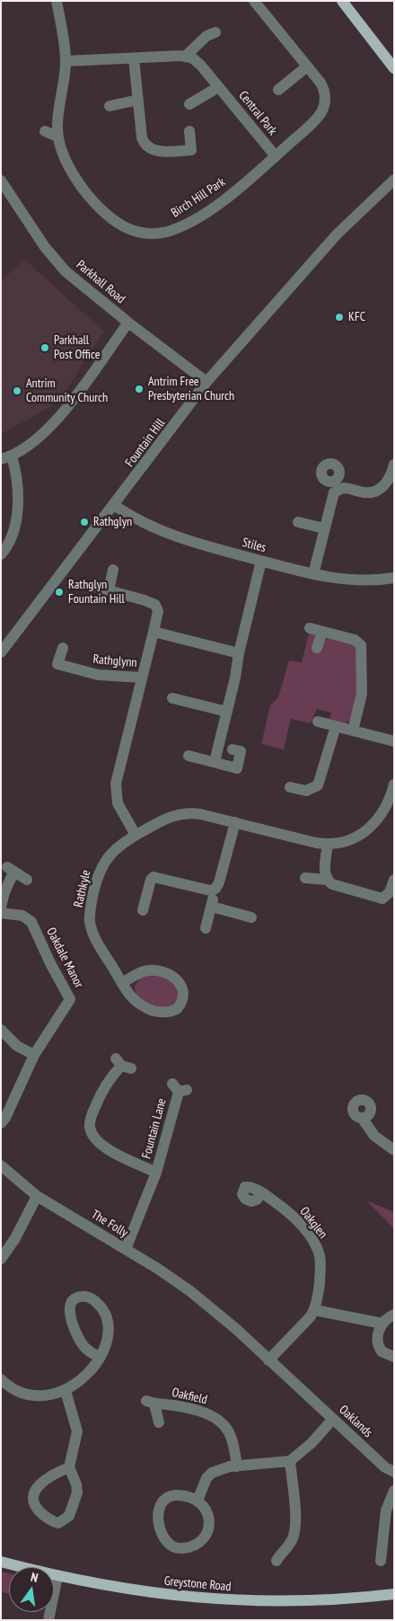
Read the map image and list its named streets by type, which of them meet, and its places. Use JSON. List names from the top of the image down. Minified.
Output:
{"streets":{"main road":["Greystone Road"],"street":["Central Park","Birch Hill Park","Parkhall Road","Fountain Hill","Stiles","Rathglynn","Rathkyle","Oakdale Manor","Fountain Lane","Oakglen","The Folly","Oakfield","Oaklands"]},"crossings":[["Central Park","Birch Hill Park"],["Parkhall Road","Fountain Hill"],["Fountain Hill","Stiles"],["Fountain Lane","The Folly"],["The Folly","Oaklands"]],"places":["KFC","Parkhall Post Office","Antrim Free Presbyterian Church","Antrim Community Church","Rathglyn","Rathglyn Fountain Hill"],"north":"top"}
